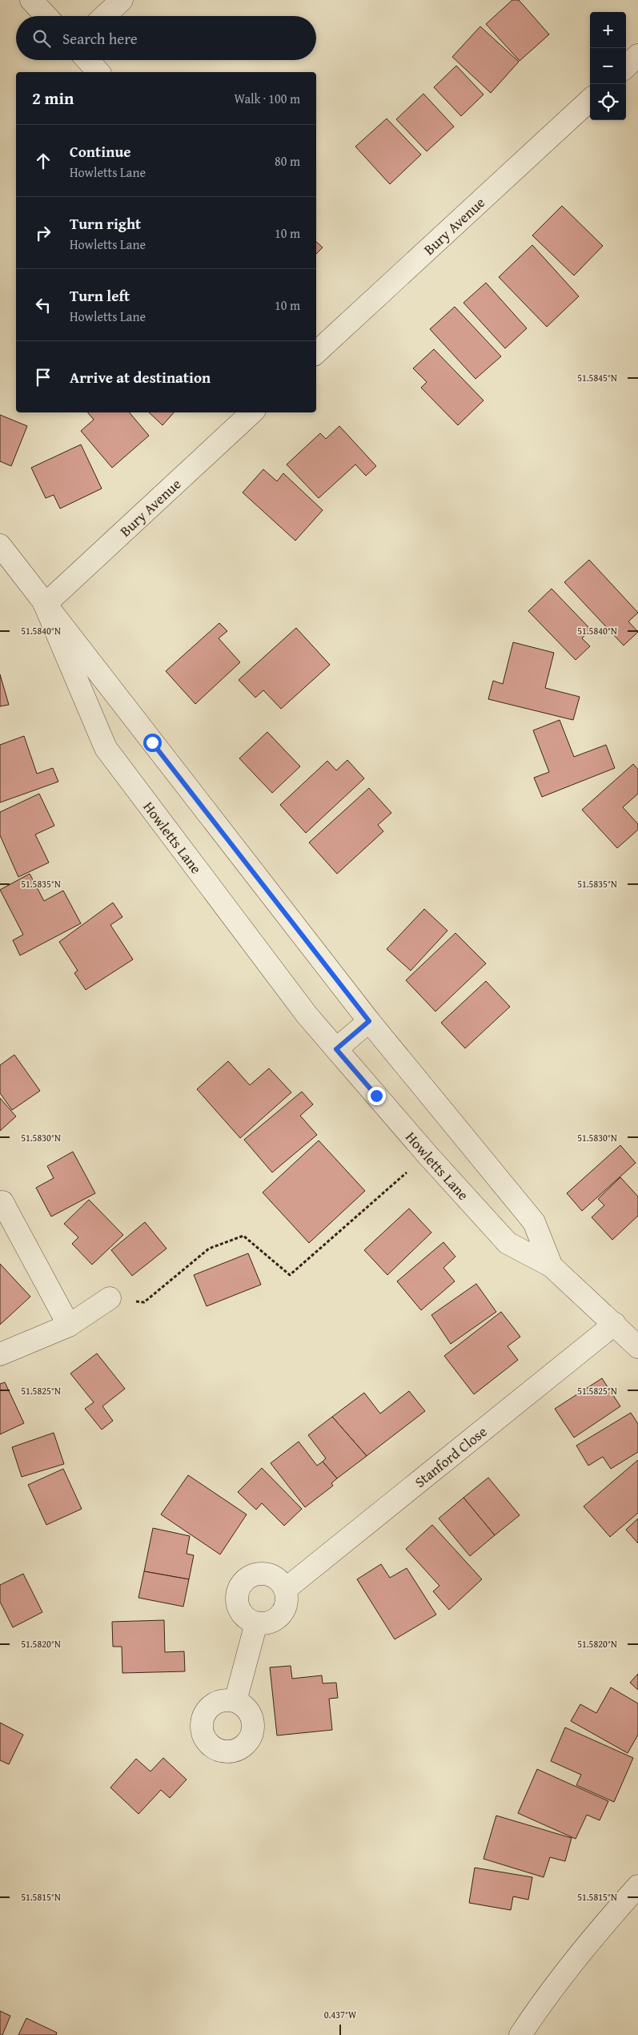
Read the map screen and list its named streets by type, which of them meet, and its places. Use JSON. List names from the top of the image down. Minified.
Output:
{"streets":{"street":["Bury Avenue","Howletts Lane","Stanford Close"]},"crossings":[["Bury Avenue","Howletts Lane"],["Howletts Lane","Stanford Close"]],"page":{"map_buttons":["+","−"],"search":"Search here","heading":["2 min","Walk · 100 m"],"list":[["Continue","Howletts Lane","80 m"],["Turn right","Howletts Lane","10 m"],["Turn left","Howletts Lane","10 m"],"Arrive at destination"]},"coordinates":["51.5845°N","51.5840°N","51.5835°N","51.5830°N","51.5825°N","51.5820°N","51.5815°N","0.437°W"]}
